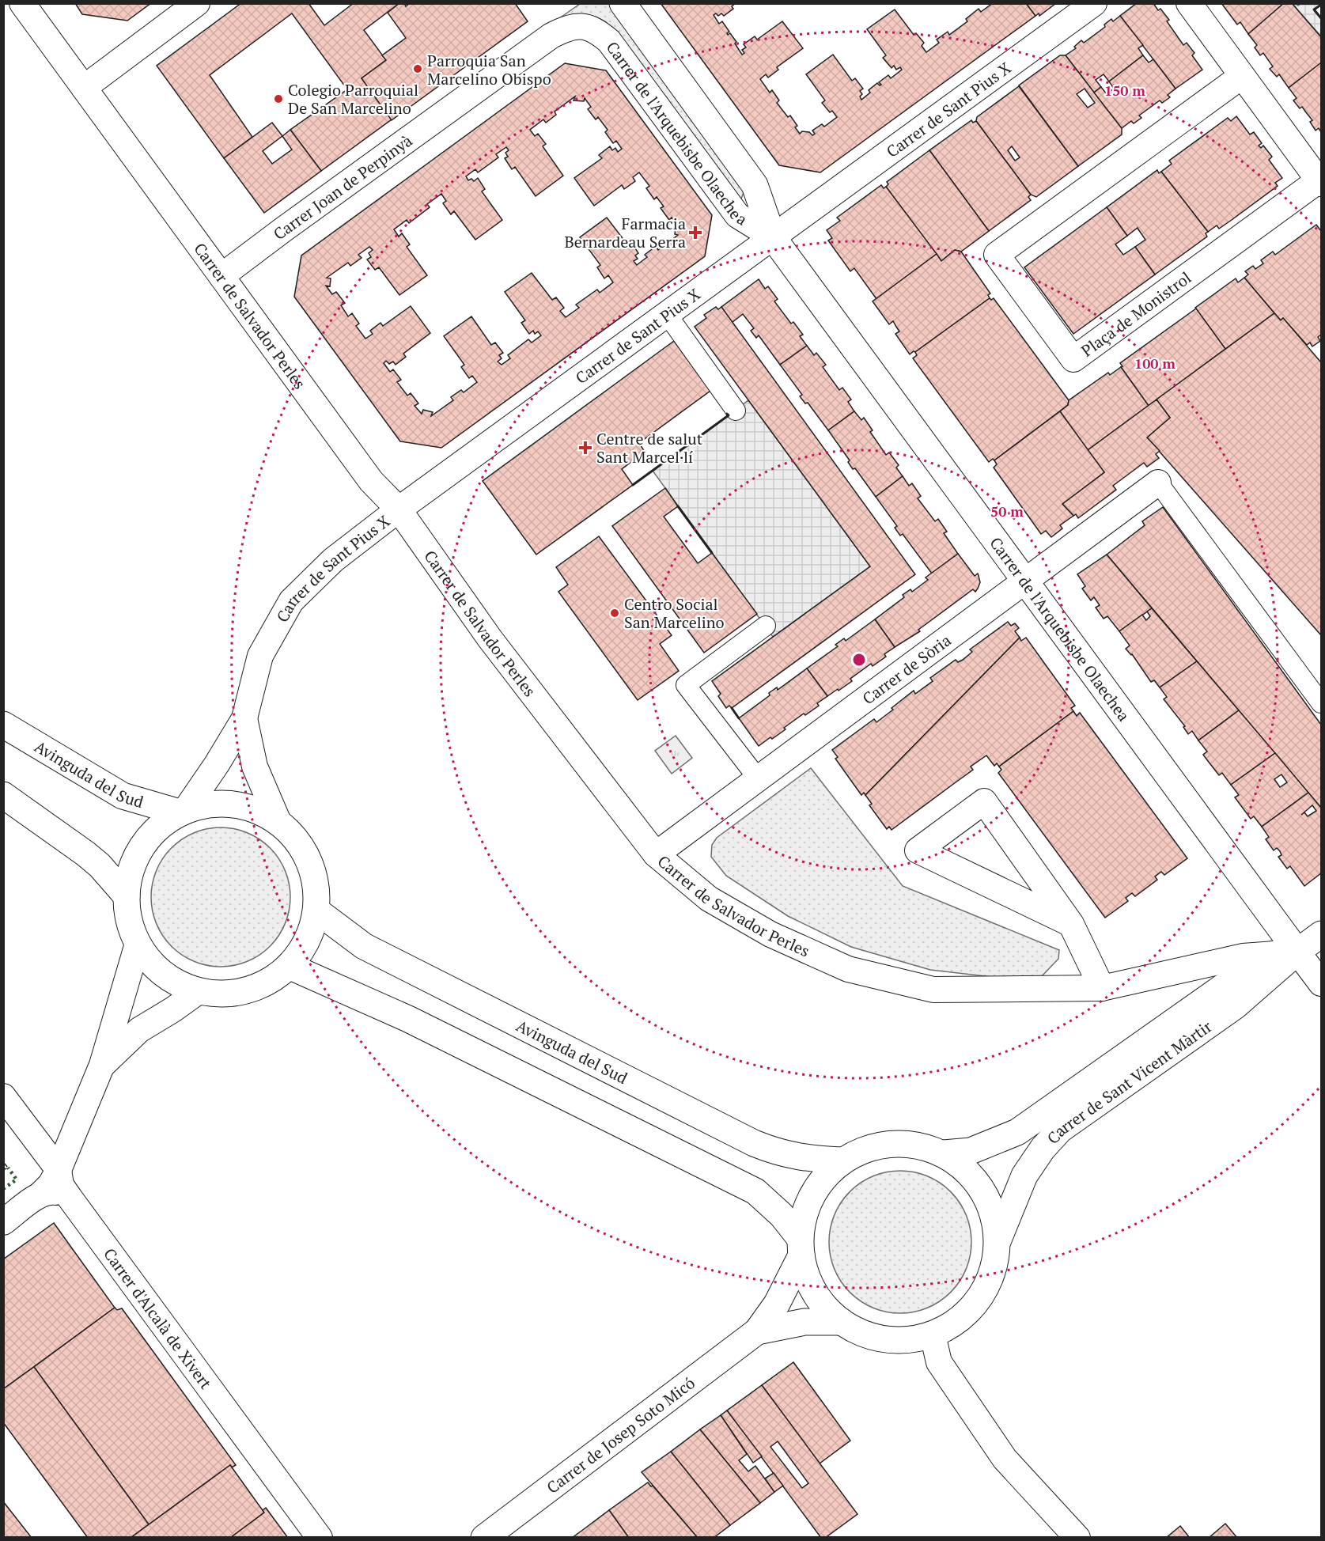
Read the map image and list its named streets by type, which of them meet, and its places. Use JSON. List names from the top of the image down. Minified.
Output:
{"streets":{"main road":["Carrer de l'Arquebisbe Olaechea","Avinguda del Sud","Carrer de Sant Vicent Màrtir","Carrer de Josep Soto Micó"],"street":["Carrer de Sant Pius X","Carrer Joan de Perpinyà","Plaça de Monistrol","Carrer de Salvador Perles","Carrer de Sòria","Carrer d'Alcalà de Xivert"]},"crossings":[["Carrer de Sant Pius X","Carrer de l'Arquebisbe Olaechea"],["Carrer de Sant Pius X","Carrer de Salvador Perles"],["Carrer de Sant Pius X","Avinguda del Sud"],["Carrer de l'Arquebisbe Olaechea","Carrer Joan de Perpinyà"],["Carrer de l'Arquebisbe Olaechea","Carrer de Salvador Perles"],["Carrer de l'Arquebisbe Olaechea","Carrer de Sòria"],["Carrer de l'Arquebisbe Olaechea","Carrer de Sant Vicent Màrtir"],["Carrer Joan de Perpinyà","Carrer de Salvador Perles"],["Carrer de Salvador Perles","Carrer de Sòria"],["Carrer de Salvador Perles","Carrer de Sant Vicent Màrtir"]],"places":{"other":["Parroquia San Marcelino Obispo","Colegio Parroquial De San Marcelino","Centro Social San Marcelino"],"health":["Farmacia Bernardeau Serra","Centre de salut Sant Marcel·lí"]},"rings":["150 m","100 m","50 m"]}
